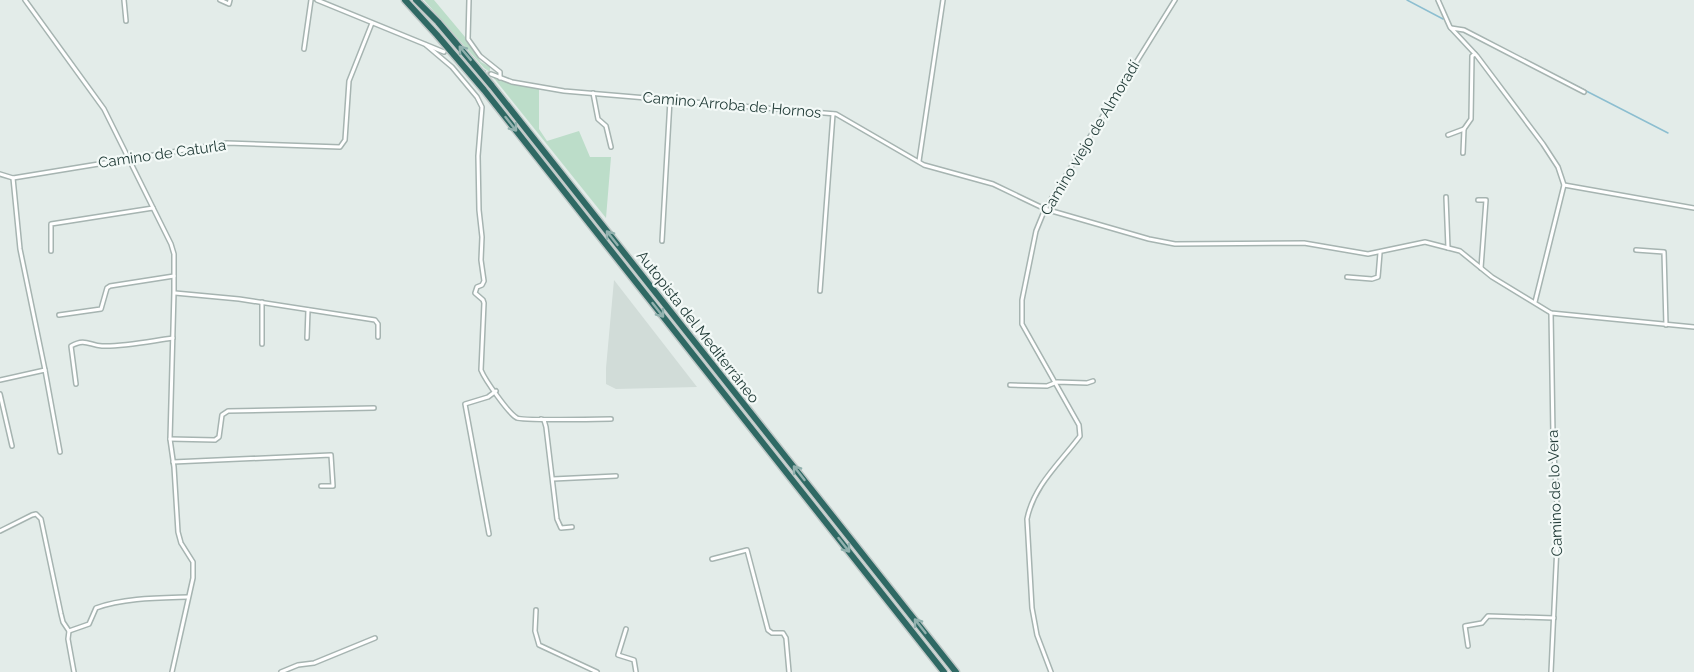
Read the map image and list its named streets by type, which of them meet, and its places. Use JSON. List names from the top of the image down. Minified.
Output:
{"streets":{"highway":["Autopista del Mediterráneo"],"street":["Camino Arroba de Hornos","Camino viejo de Almoradí","Camino de Caturla","Camino de lo Vera"]},"crossings":[["Camino Arroba de Hornos","Camino viejo de Almoradí"],["Camino Arroba de Hornos","Camino de lo Vera"]]}
